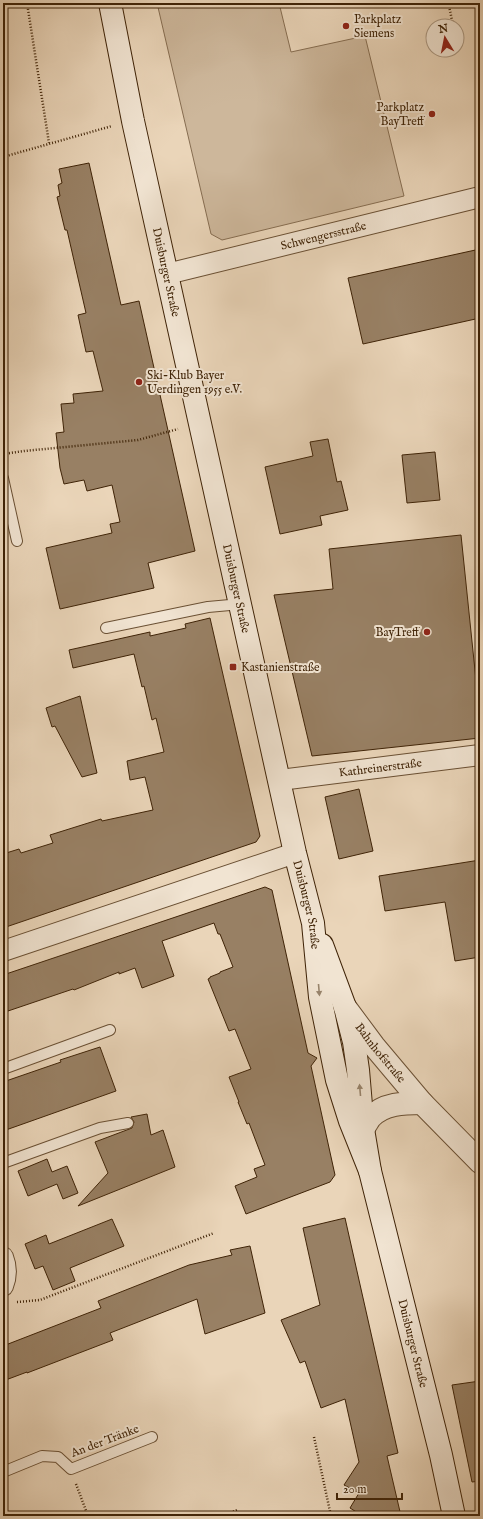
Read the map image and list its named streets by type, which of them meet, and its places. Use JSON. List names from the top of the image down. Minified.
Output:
{"streets":{"main road":["Duisburger Straße","Bahnhofstraße"],"street":["Schwengersstraße","Kathreinerstraße"],"lane":["An der Tränke"]},"crossings":[["Schwengersstraße","Duisburger Straße"],["Duisburger Straße","Kathreinerstraße"],["Duisburger Straße","Bahnhofstraße"]],"places":{"other":["Parkplatz Siemens","Parkplatz BayTreff","Ski-Klub Bayer Uerdingen 1955 e.V.","BayTreff"],"transit":["Kastanienstraße"]},"scale_bar":"20 m","north":"top"}
